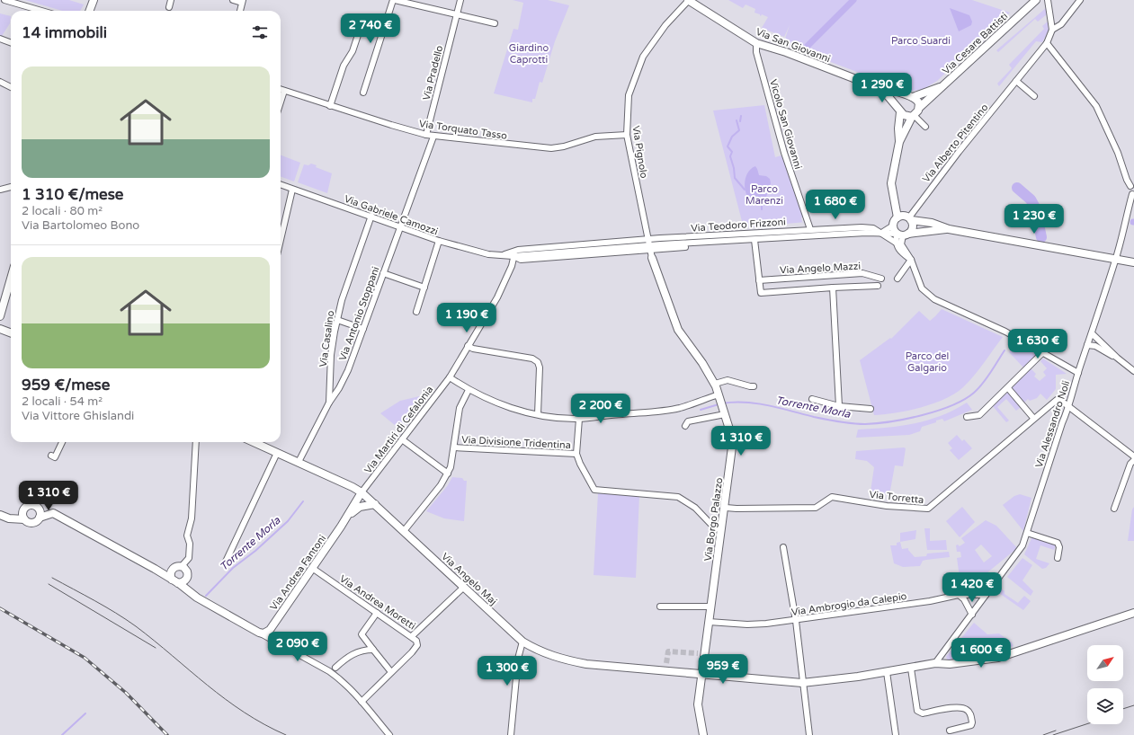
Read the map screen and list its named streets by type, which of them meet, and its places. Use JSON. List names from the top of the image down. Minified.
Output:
{"streets":{"street":["Via Cesare Battisti","Via San Giovanni","Via Pradello","Vicolo San Giovanni","Via Torquato Tasso","Via Alberto Pitentino","Via Pignolo","Via Gabriele Camozzi","Via Teodoro Frizzoni","Via Angelo Mazzi","Via Antonio Stoppani","Via Casalino","Via Alessandro Noli","Via Martiri di Cefalonia","Via Divisione Tridentina","Via Torretta","Via Borgo Palazzo","Via Andrea Fantoni","Via Angelo Maj","Via Andrea Moretti","Via Ambrogio da Calepio"]},"crossings":[["Via Cesare Battisti","Via San Giovanni"],["Via San Giovanni","Vicolo San Giovanni"],["Via San Giovanni","Via Pignolo"],["Via Pradello","Via Torquato Tasso"],["Vicolo San Giovanni","Via Teodoro Frizzoni"],["Via Torquato Tasso","Via Pignolo"],["Via Torquato Tasso","Via Antonio Stoppani"],["Via Pignolo","Via Borgo Palazzo"],["Via Gabriele Camozzi","Via Antonio Stoppani"],["Via Gabriele Camozzi","Via Casalino"],["Via Gabriele Camozzi","Via Martiri di Cefalonia"],["Via Antonio Stoppani","Via Casalino"],["Via Casalino","Via Angelo Maj"],["Via Alessandro Noli","Via Torretta"],["Via Alessandro Noli","Via Angelo Maj"],["Via Alessandro Noli","Via Ambrogio da Calepio"],["Via Martiri di Cefalonia","Via Andrea Fantoni"],["Via Martiri di Cefalonia","Via Angelo Maj"],["Via Torretta","Via Borgo Palazzo"],["Via Borgo Palazzo","Via Angelo Maj"],["Via Borgo Palazzo","Via Ambrogio da Calepio"],["Via Andrea Fantoni","Via Angelo Maj"],["Via Andrea Fantoni","Via Andrea Moretti"]],"water":["Torrente Morla"],"parks":["Parco Suardi","Giardino Caprotti","Parco Marenzi","Parco del Galgario"],"north":"top right","page":{"heading":"14 immobili","price":["2 740 €","1 290 €","1 680 €","1 230 €","1 190 €","1 630 €","2 200 €","1 310 €","1 310 €","1 420 €","2 090 €","1 600 €","959 €","1 300 €"],"list":[{"name":"1 310 €/mese","note":"2 locali · 80 m² · Via Bartolomeo Bono"},{"name":"959 €/mese","note":"2 locali · 54 m² · Via Vittore Ghislandi"}]}}
